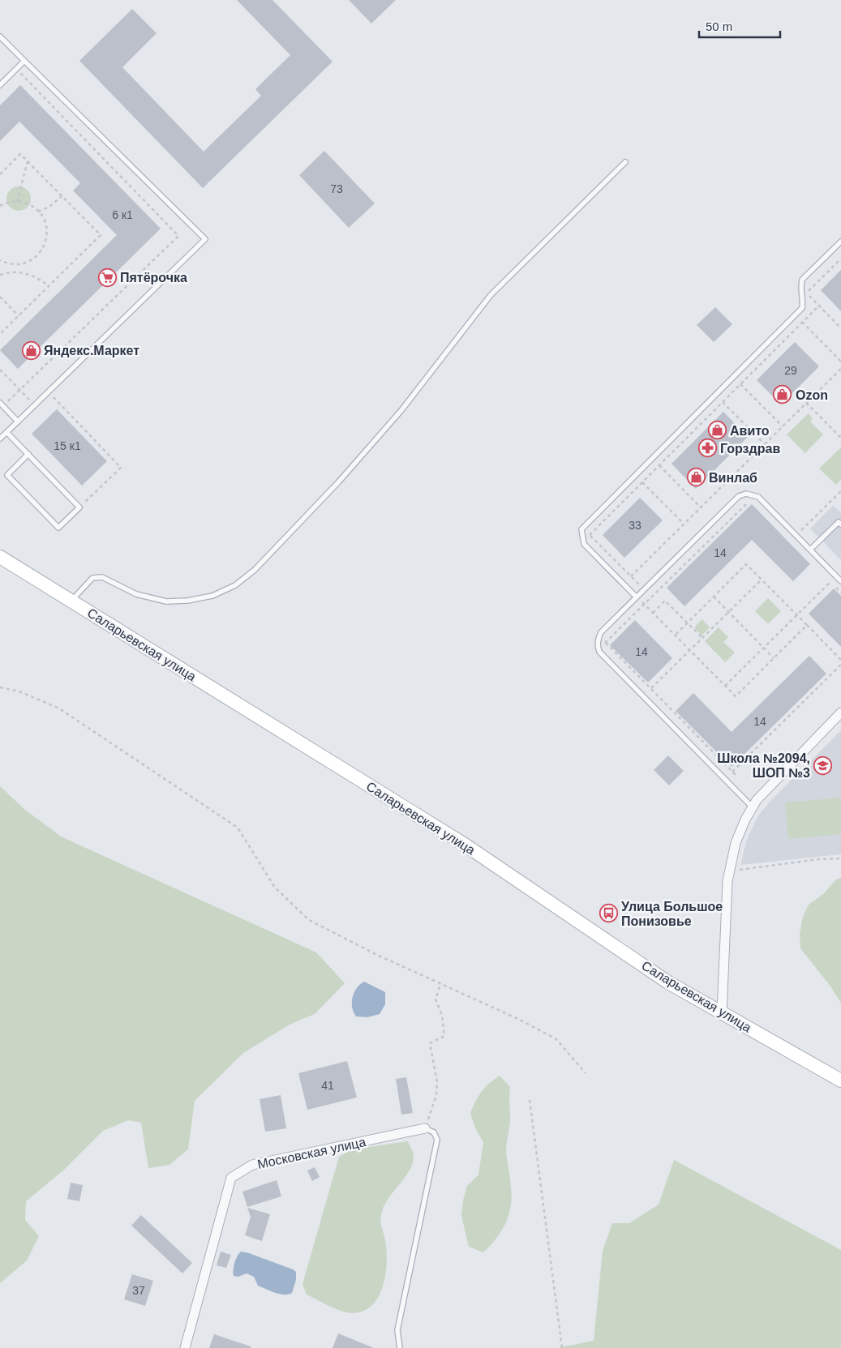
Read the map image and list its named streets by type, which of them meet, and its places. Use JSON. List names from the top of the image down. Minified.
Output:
{"streets":{"street":["Саларьевская улица","Московская улица"]},"places":{"supermarket":["Пятёрочка"],"shop":["Яндекс.Маркет","Ozon","Авито","Винлаб"],"pharmacy":["Горздрав"],"school or university":["Школа №2094, ШОП №3"],"bus stop":["Улица Большое Понизовье"]},"house_numbers":["73","6 к1","29","15 к1","33","14","14","14","41","37"],"scale_bar":"50 m"}
